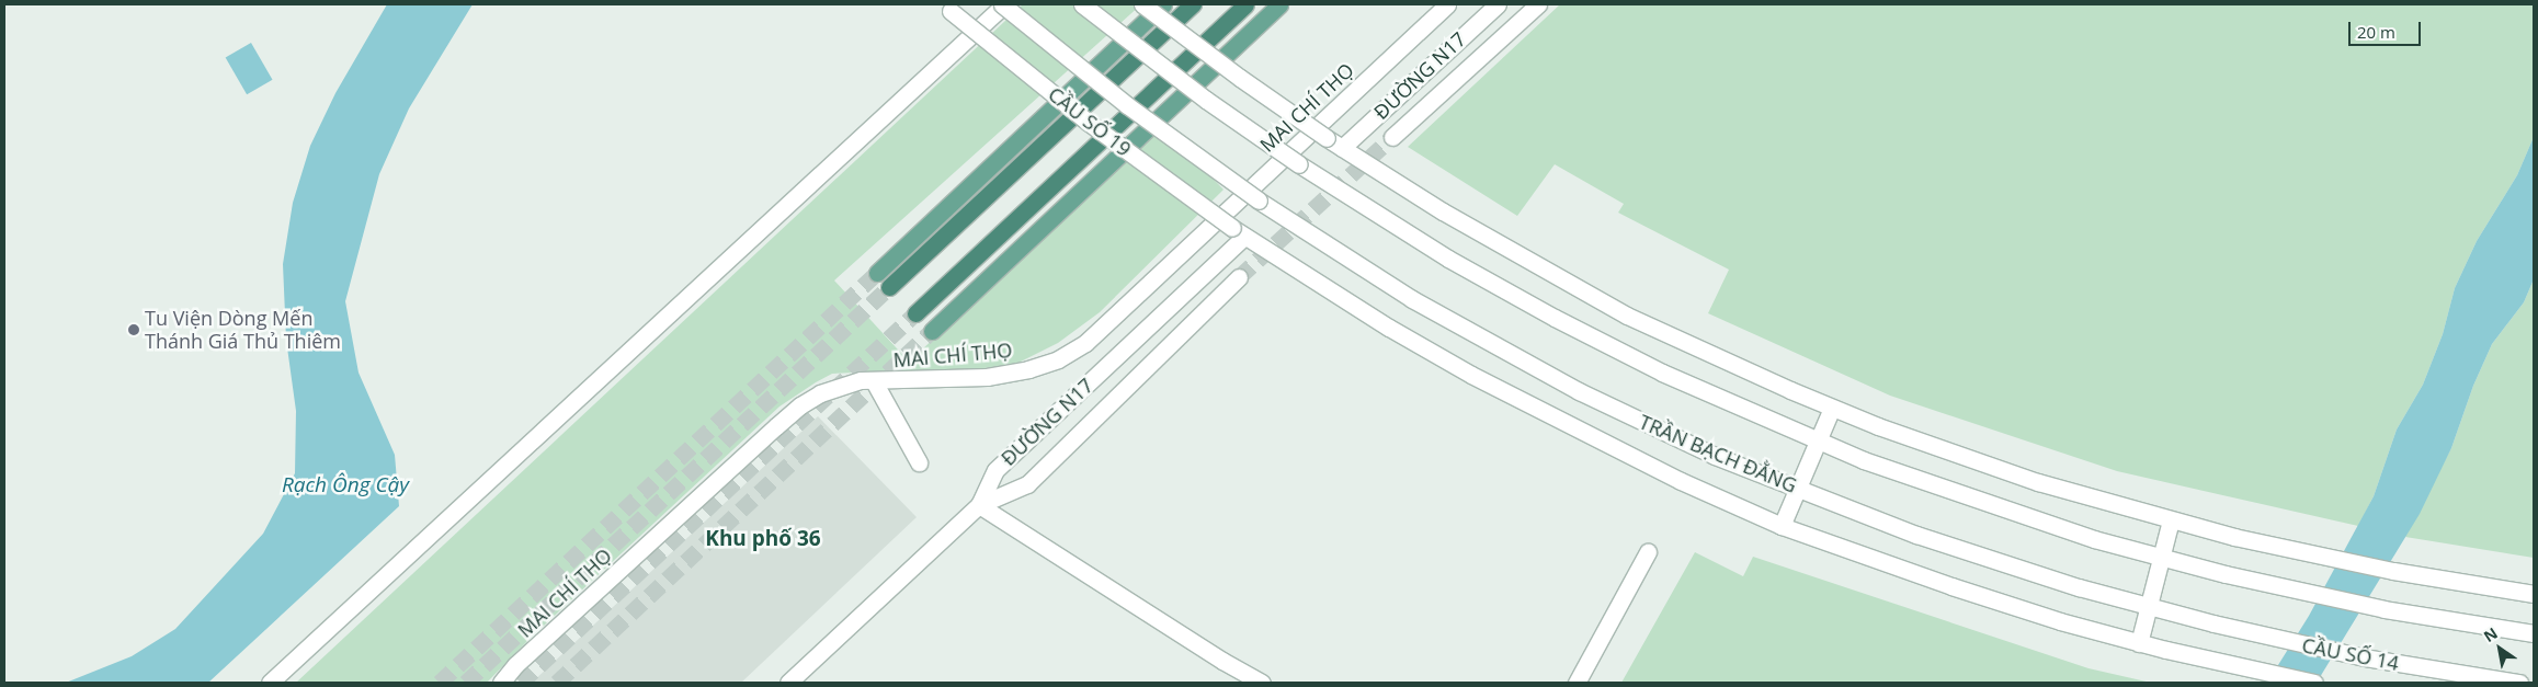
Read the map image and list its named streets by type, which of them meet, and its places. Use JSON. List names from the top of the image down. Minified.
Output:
{"streets":{"main road":["MAI CHÍ THỌ"],"street":["ĐƯỜNG N17","CẦU SỐ 19","TRẦN BẠCH ĐẰNG","CẦU SỐ 14"]},"crossings":[["ĐƯỜNG N17","CẦU SỐ 19"],["CẦU SỐ 19","TRẦN BẠCH ĐẰNG"],["CẦU SỐ 19","CẦU SỐ 14"],["TRẦN BẠCH ĐẰNG","CẦU SỐ 14"]],"districts":["Khu phố 36"],"water":["Rạch Ông Cậy"],"places":["Tu Viện Dòng Mến Thánh Giá Thủ Thiêm"],"scale_bar":"20 m","north":"top left"}
